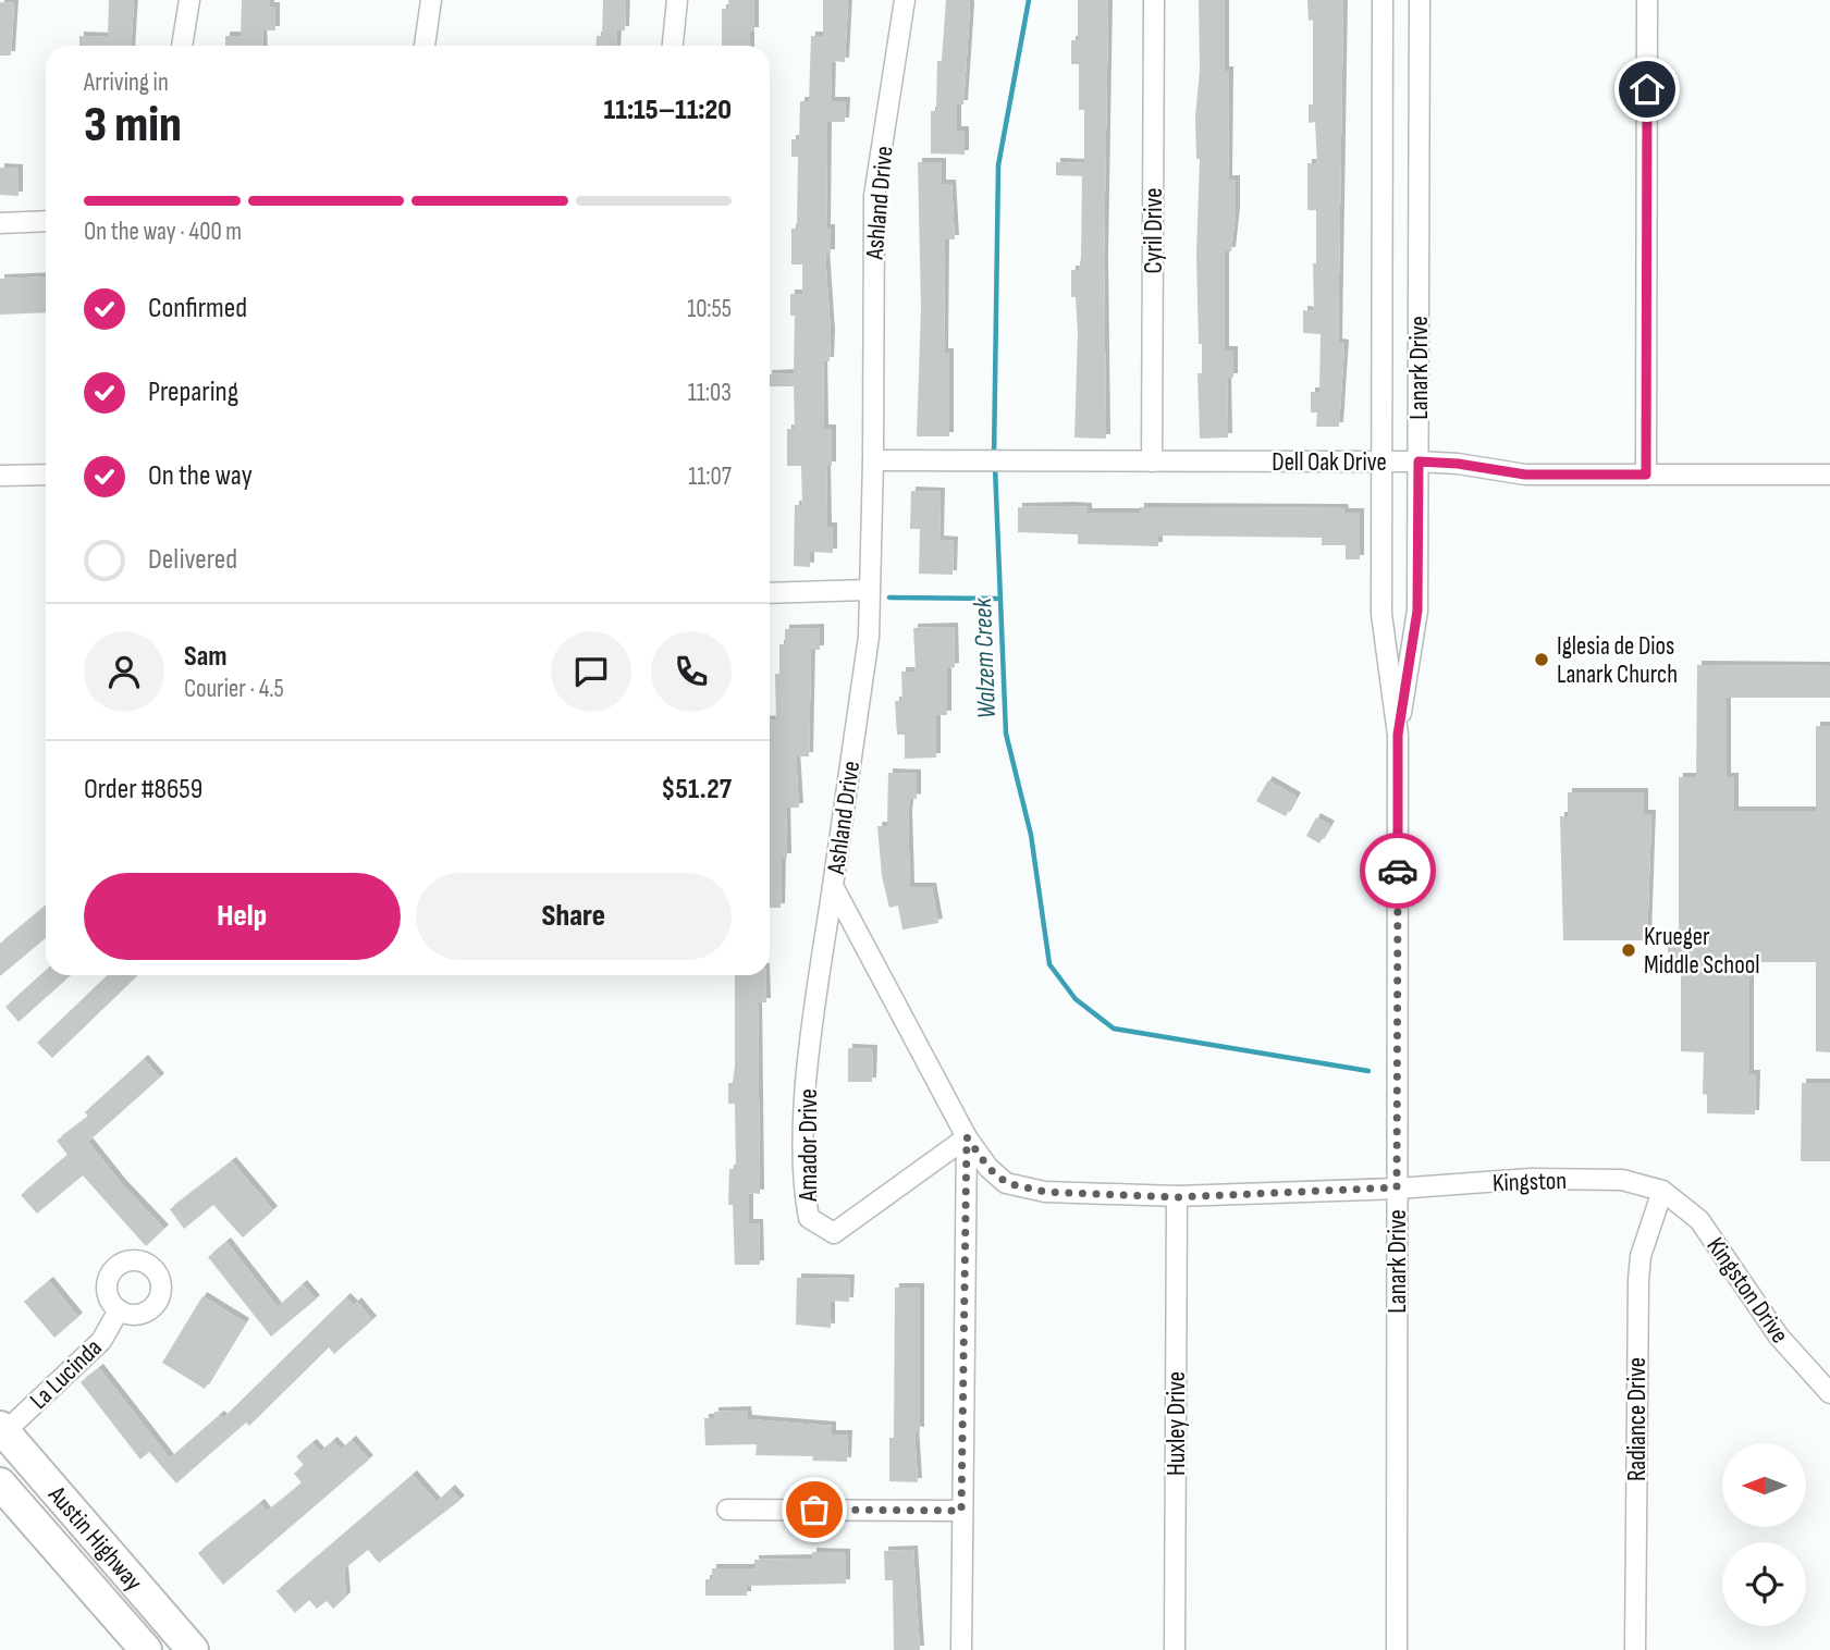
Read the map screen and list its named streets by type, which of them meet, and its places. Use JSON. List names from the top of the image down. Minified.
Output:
{"streets":{"main road":["Austin Highway"],"street":["Ashland Drive","Cyril Drive","Lanark Drive","Dell Oak Drive","Amador Drive","Kingston","Kingston Drive","La Lucinda","Radiance Drive","Huxley Drive"]},"crossings":[["Ashland Drive","Dell Oak Drive"],["Ashland Drive","Amador Drive"],["Cyril Drive","Dell Oak Drive"],["Lanark Drive","Dell Oak Drive"],["Lanark Drive","Kingston"],["Kingston","Kingston Drive"],["Kingston","Radiance Drive"],["Kingston Drive","Radiance Drive"],["La Lucinda","Austin Highway"]],"water":["Walzem Creek"],"places":["Iglesia de Dios Lanark Church","Krueger Middle School"],"north":"left","page":{"heading":["3 min","Arriving in","11:15–11:20"],"panel":["Sam","Courier · 4.5","Order #8659","$51.27"],"bar":"On the way · 400 m","list":[["Confirmed","10:55"],["Preparing","11:03"],["On the way","11:07"],"Delivered"],"buttons":["Help","Share"]}}
